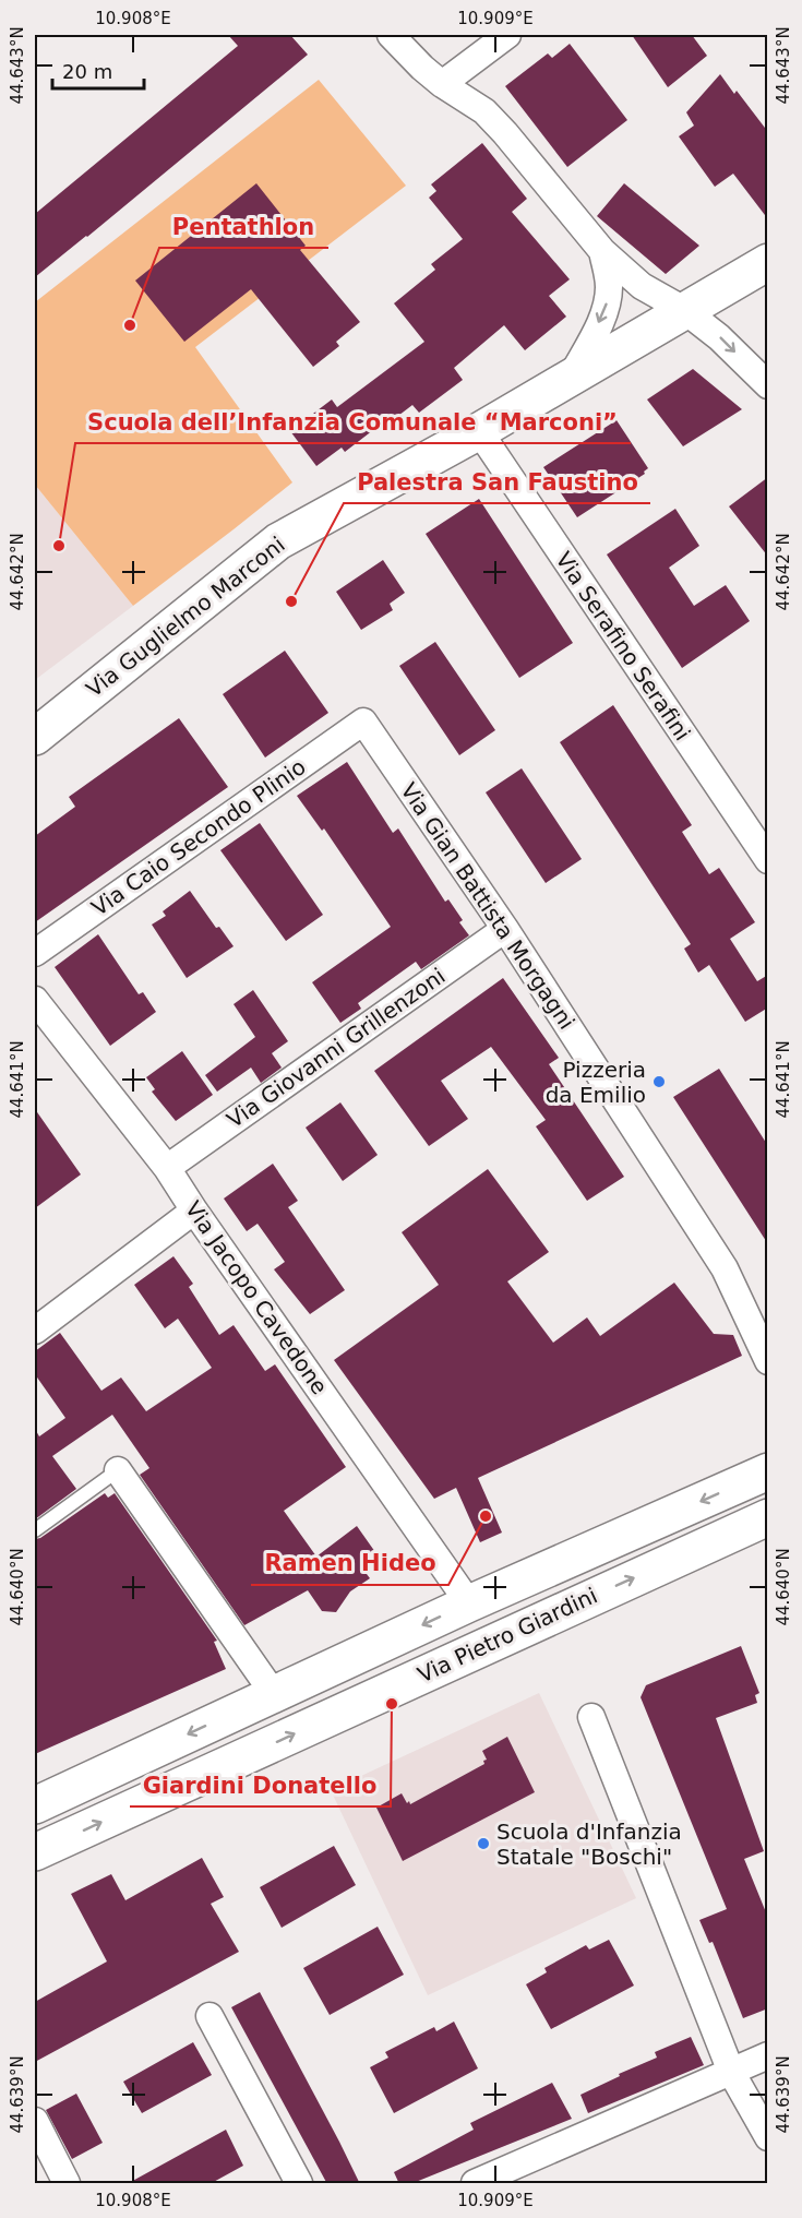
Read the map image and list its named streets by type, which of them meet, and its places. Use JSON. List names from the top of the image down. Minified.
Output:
{"streets":{"street":["Via Guglielmo Marconi","Via Serafino Serafini","Via Caio Secondo Plinio","Via Gian Battista Morgagni","Via Giovanni Grillenzoni","Via Jacopo Cavedone","Via Pietro Giardini"]},"crossings":[["Via Guglielmo Marconi","Via Serafino Serafini"],["Via Caio Secondo Plinio","Via Gian Battista Morgagni"],["Via Gian Battista Morgagni","Via Giovanni Grillenzoni"],["Via Giovanni Grillenzoni","Via Jacopo Cavedone"],["Via Jacopo Cavedone","Via Pietro Giardini"]],"places":["Pentathlon","Scuola dell’Infanzia Comunale “Marconi”","Palestra San Faustino","Pizzeria da Emilio","Ramen Hideo","Giardini Donatello","Scuola d'Infanzia Statale \"Boschi\""],"scale_bar":"20 m","coordinates":["10.908°E","10.909°E","44.643°N","44.642°N","44.641°N","44.640°N","44.639°N"]}
